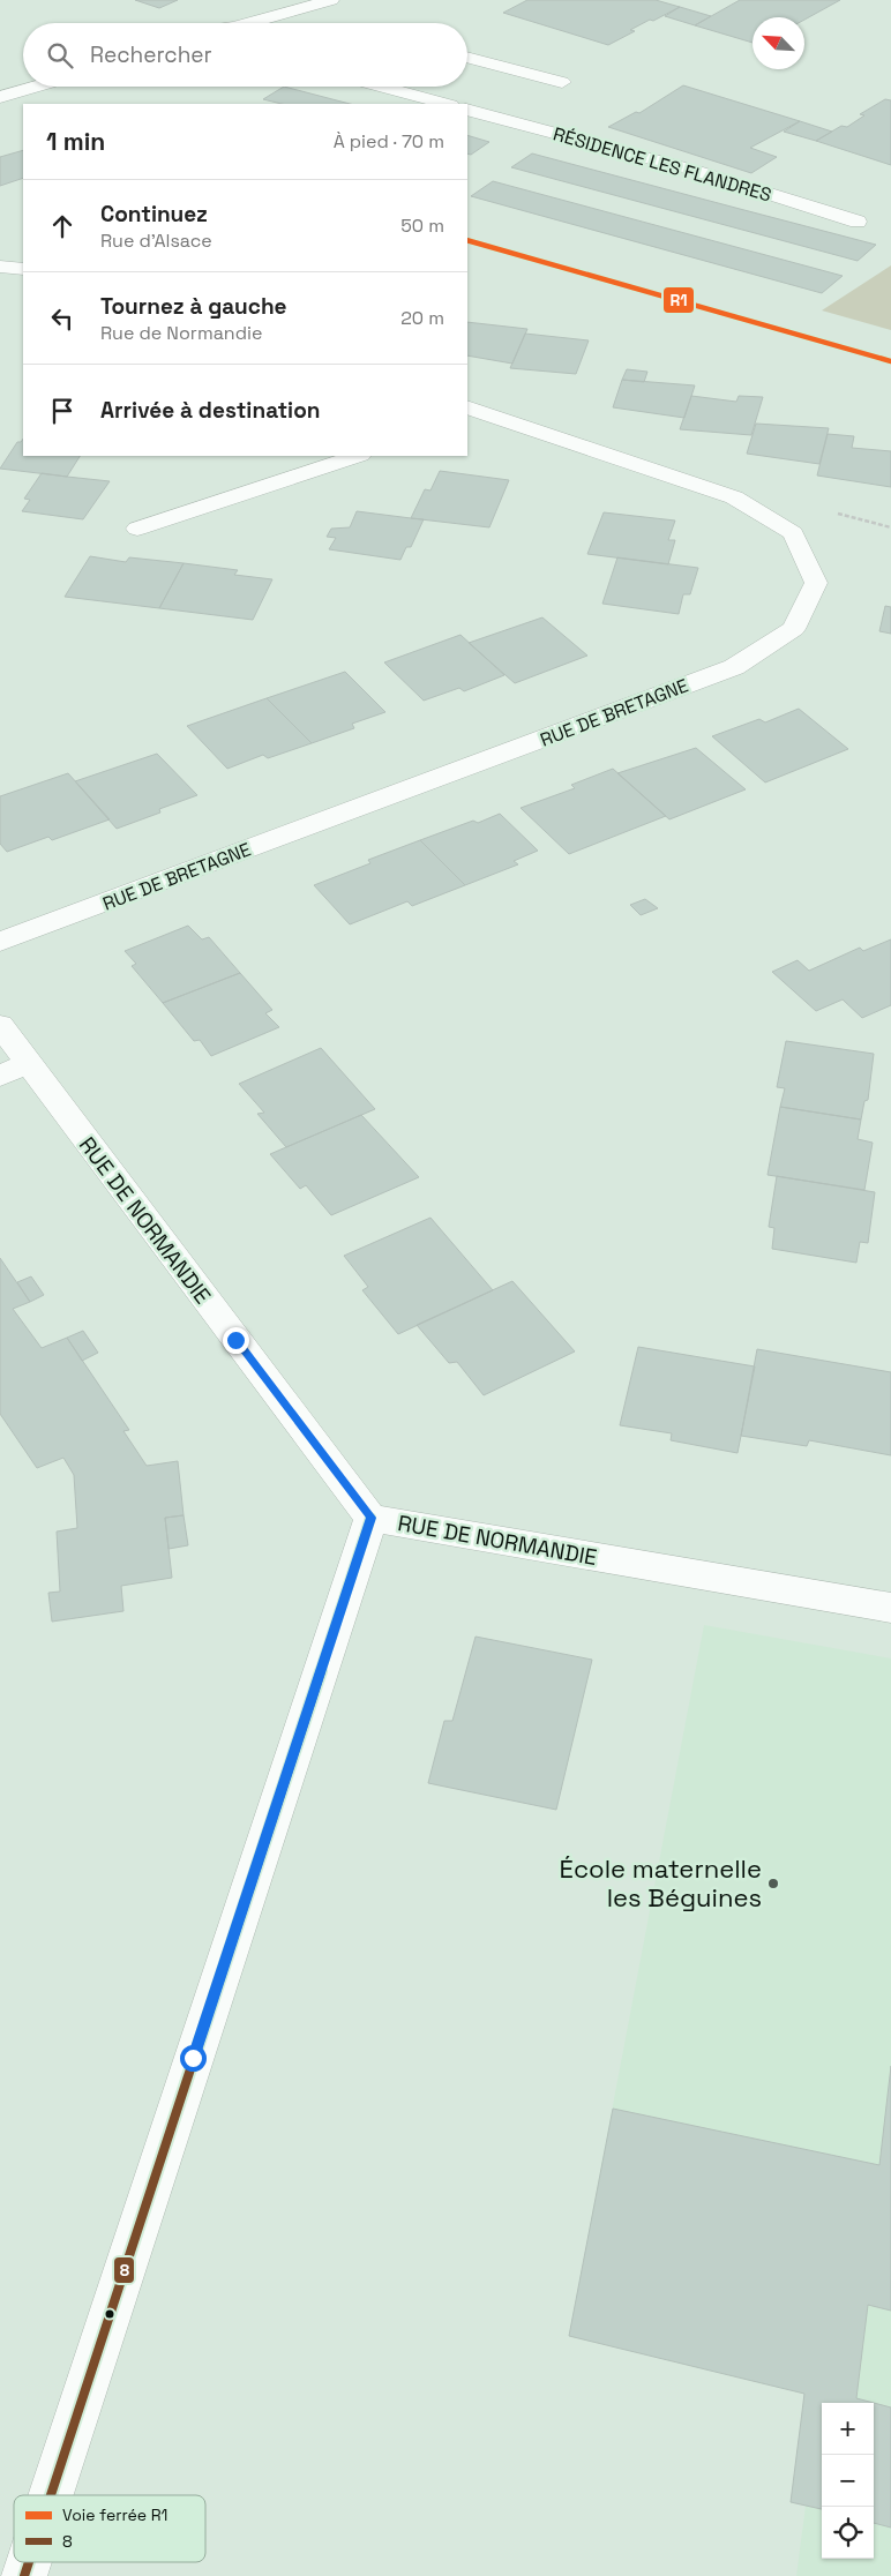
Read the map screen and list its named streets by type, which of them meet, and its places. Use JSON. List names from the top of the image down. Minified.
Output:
{"streets":{"street":["RÉSIDENCE LES FLANDRES","RUE DE BRETAGNE","RUE DE NORMANDIE"]},"places":["École maternelle les Béguines"],"lines":["rail line R1","transit line 8"],"legend":["Voie ferrée R1","8"],"north":"top left","page":{"search":"Rechercher","heading":["1 min","À pied · 70 m"],"list":[["Continuez","Rue d'Alsace","50 m"],["Tournez à gauche","Rue de Normandie","20 m"],"Arrivée à destination"],"map_buttons":["+","−"]}}
